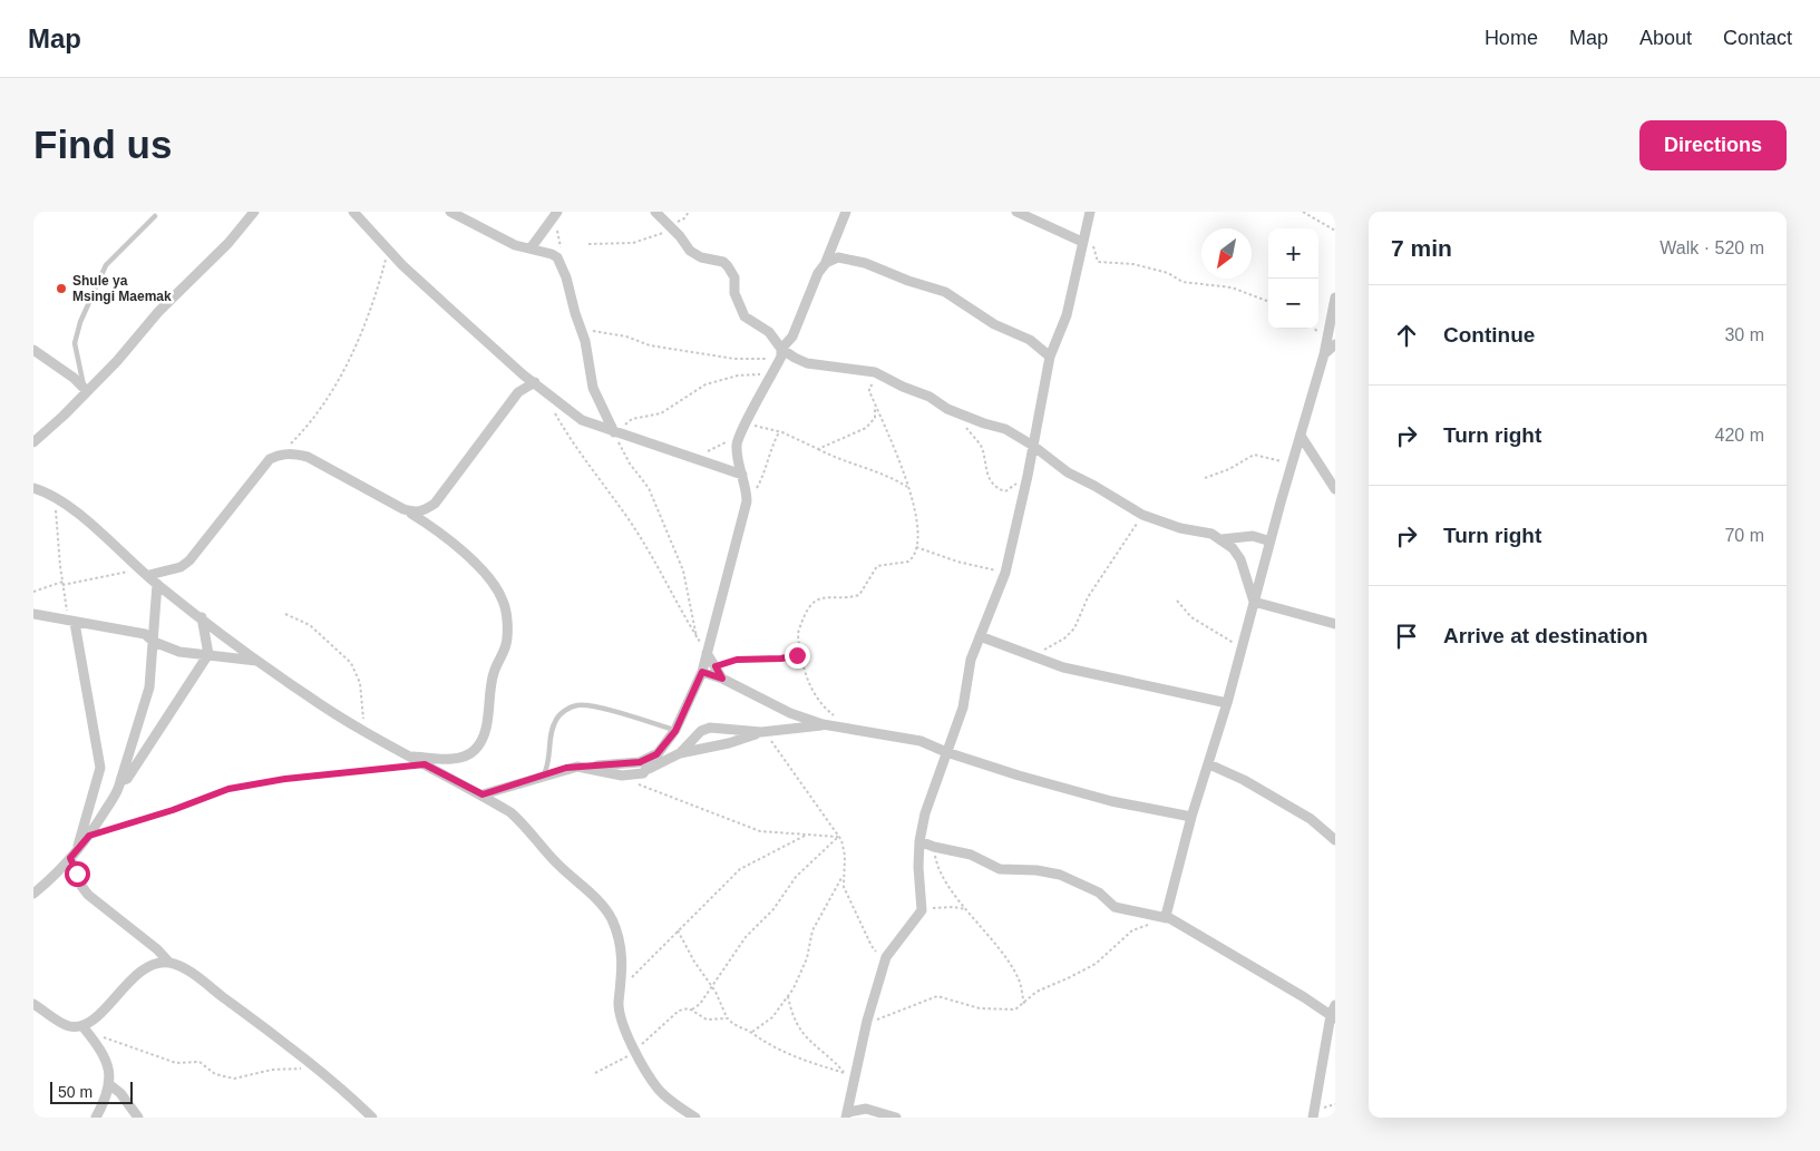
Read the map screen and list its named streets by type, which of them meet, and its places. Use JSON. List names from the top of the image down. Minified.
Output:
{"places":["Shule ya Msingi Maemak"],"scale_bar":"50 m","north":"bottom left","page":{"header":"Map","nav":["Home","Map","About","Contact"],"buttons":"Directions","title":"Find us","heading":["7 min","Walk · 520 m"],"map_buttons":["+","−"],"list":[["Continue","30 m"],["Turn right","420 m"],["Turn right","70 m"],"Arrive at destination"],"scale":"50 m"}}
